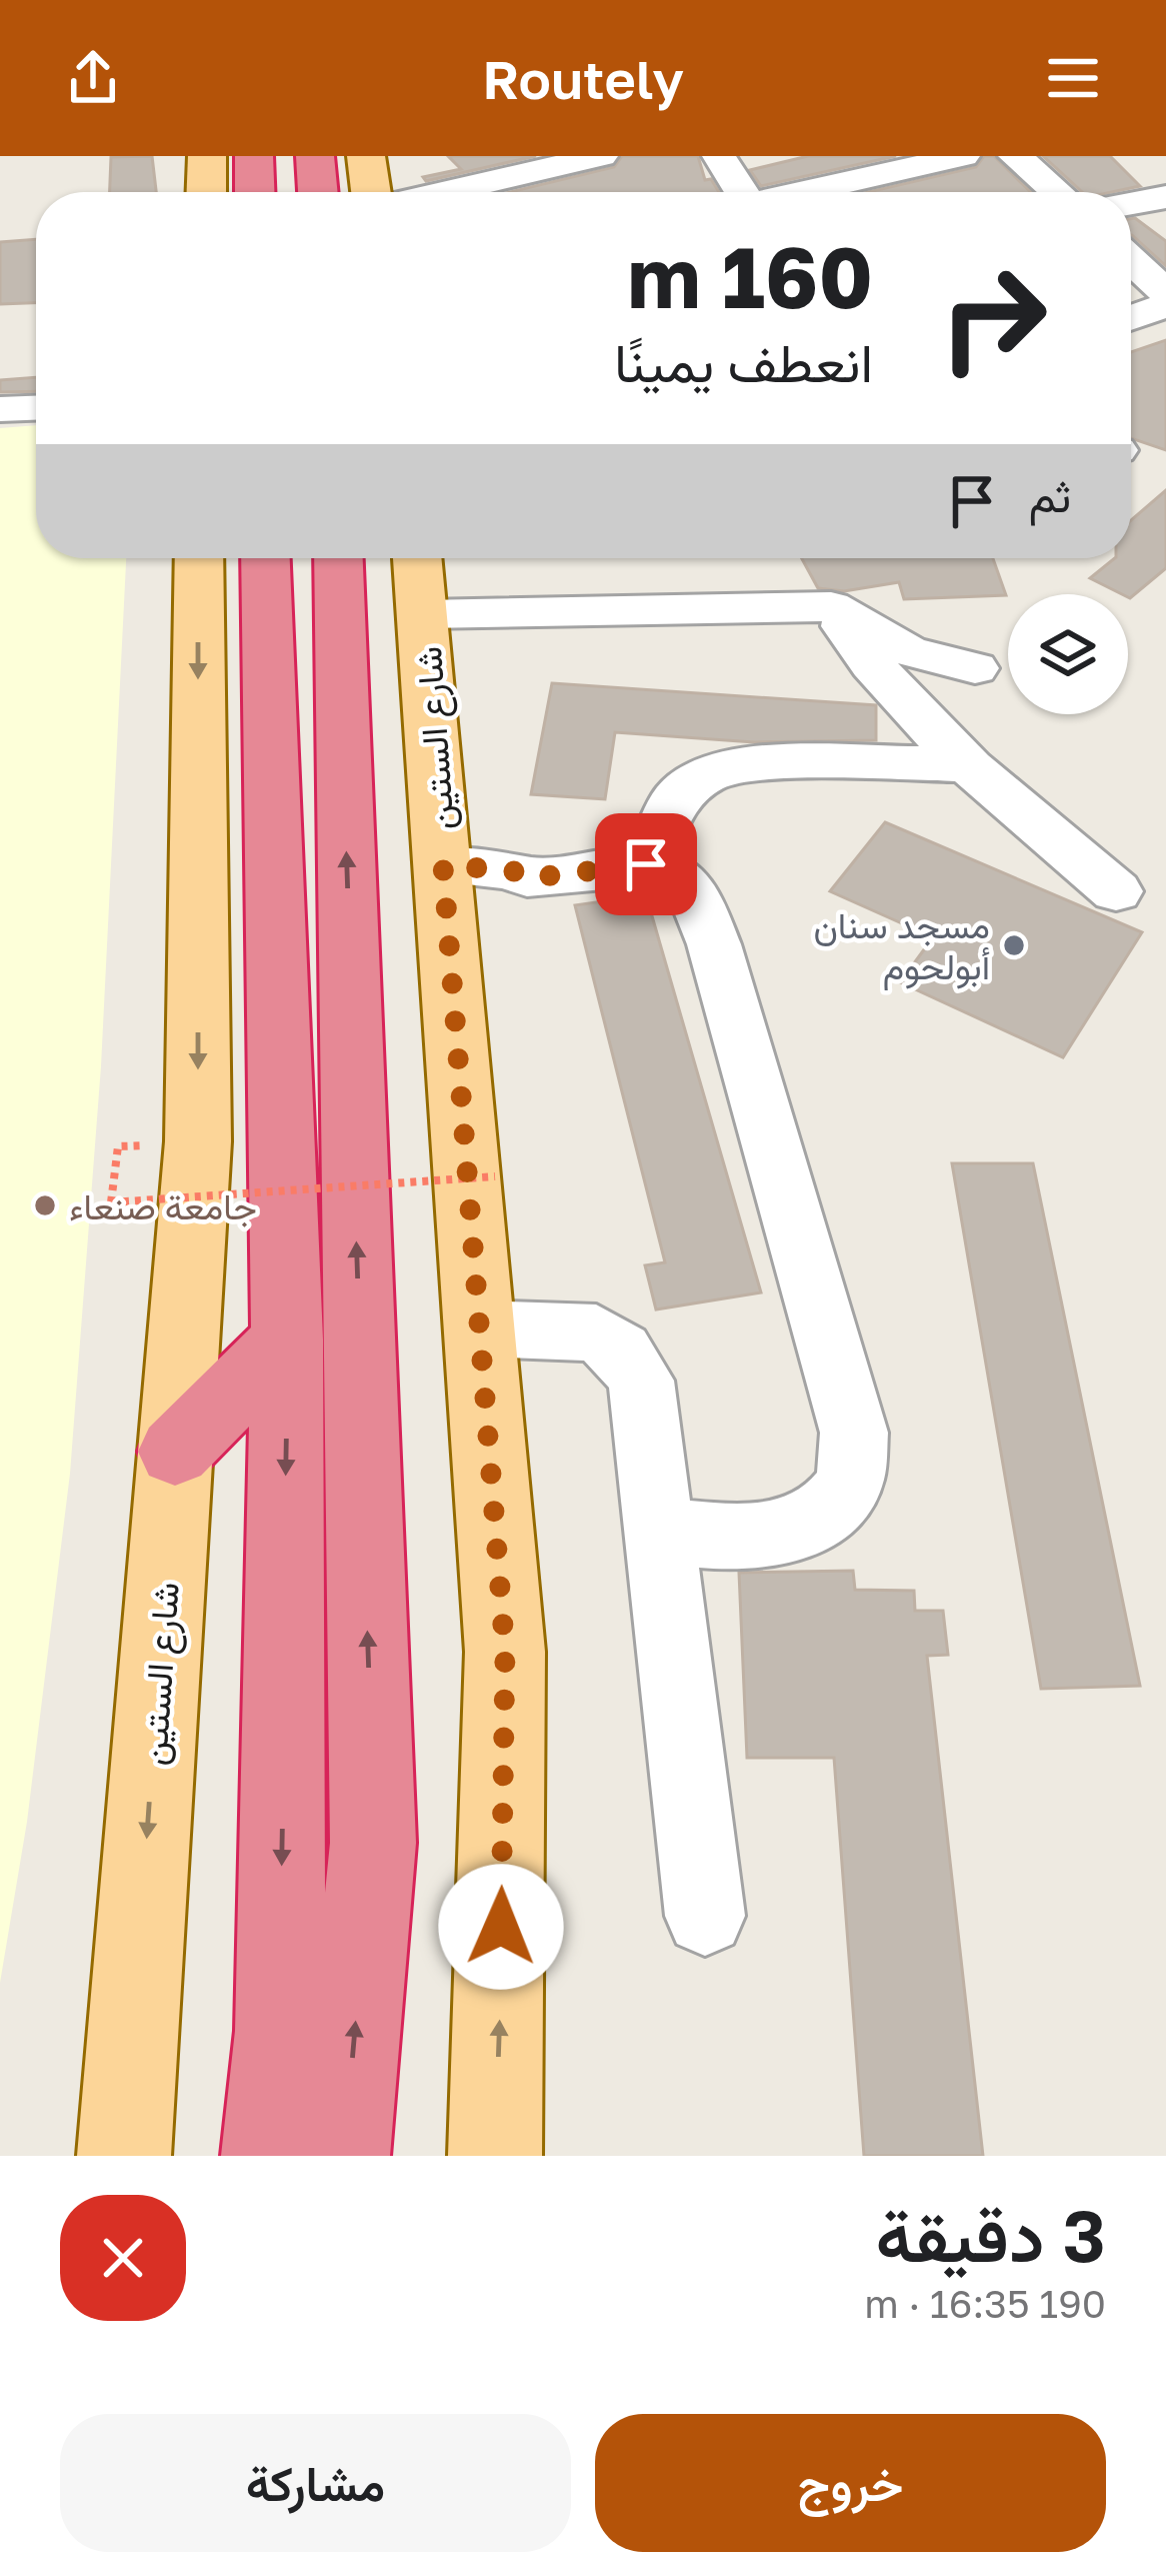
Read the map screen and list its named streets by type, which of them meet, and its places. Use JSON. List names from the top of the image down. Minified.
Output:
{"streets":{"main road":["شارع الستين"]},"places":["مسجد سنان أبولحوم","جامعة صنعاء"],"page":{"header":"Routely","turn":["160 m","انعطف يمينًا"],"then":"ثم","heading":["3 دقيقة","190 m · 16:35"],"buttons":["خروج","مشاركة"]}}
